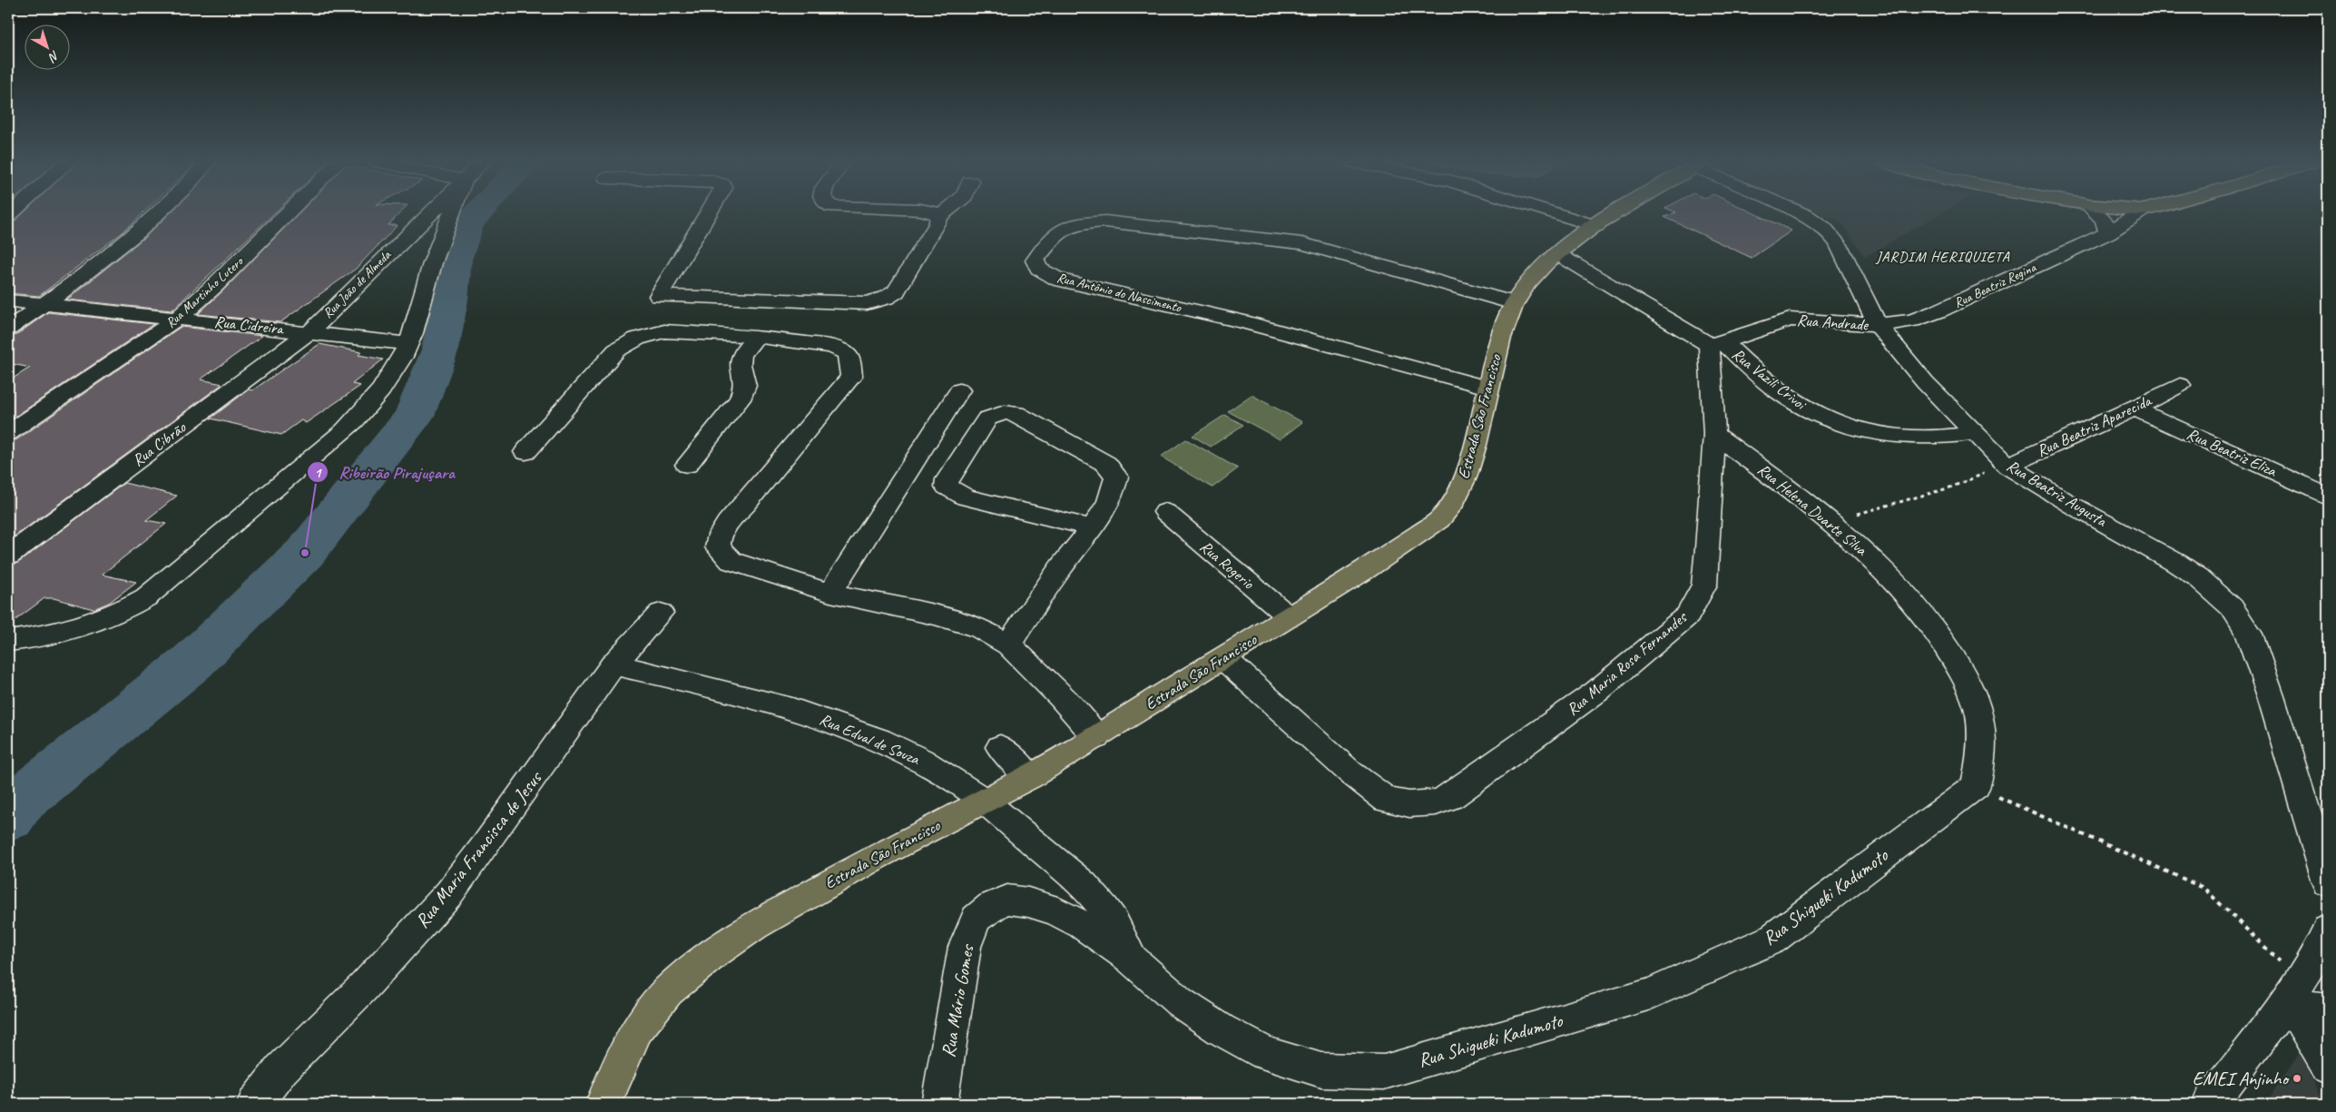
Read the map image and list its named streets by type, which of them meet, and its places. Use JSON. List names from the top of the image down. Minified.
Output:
{"streets":{"main road":["Estrada São Francisco"],"street":["Rua João de Almeda","Rua Beatriz Regina","Rua Martinho Lutero","Rua Antônio do Nascimento","Rua Andrade","Rua Cidreira","Rua Vazili Crivoi","Rua Beatriz Aparecida","Rua Cibrão","Rua Beatriz Eliza","Rua Beatriz Augusta","Rua Helena Duarte Silva","Rua Rogerio","Rua Maria Rosa Fernandes","Rua Edval de Souza","Rua Maria Francisca de Jesus","Rua Shigueki Kadumoto","Rua Mário Gomes"]},"crossings":[["Rua João de Almeda","Rua Cidreira"],["Rua João de Almeda","Rua Cibrão"],["Rua Beatriz Regina","Rua Andrade"],["Rua Beatriz Regina","Rua Beatriz Augusta"],["Rua Martinho Lutero","Rua Cidreira"],["Rua Antônio do Nascimento","Estrada São Francisco"],["Rua Andrade","Rua Vazili Crivoi"],["Rua Andrade","Rua Beatriz Augusta"],["Rua Andrade","Rua Maria Rosa Fernandes"],["Rua Cidreira","Rua Cibrão"],["Rua Vazili Crivoi","Rua Beatriz Augusta"],["Rua Vazili Crivoi","Rua Maria Rosa Fernandes"],["Estrada São Francisco","Rua Rogerio"],["Estrada São Francisco","Rua Maria Rosa Fernandes"],["Estrada São Francisco","Rua Edval de Souza"],["Rua Beatriz Aparecida","Rua Beatriz Eliza"],["Rua Beatriz Aparecida","Rua Beatriz Augusta"],["Rua Helena Duarte Silva","Rua Maria Rosa Fernandes"],["Rua Helena Duarte Silva","Rua Shigueki Kadumoto"],["Rua Edval de Souza","Rua Maria Francisca de Jesus"],["Rua Edval de Souza","Rua Shigueki Kadumoto"],["Rua Shigueki Kadumoto","Rua Mário Gomes"]],"districts":["JARDIM HERIQUIETA"],"places":["Ribeirão Pirajuçara","EMEI Anjinho"],"north":"bottom right"}
